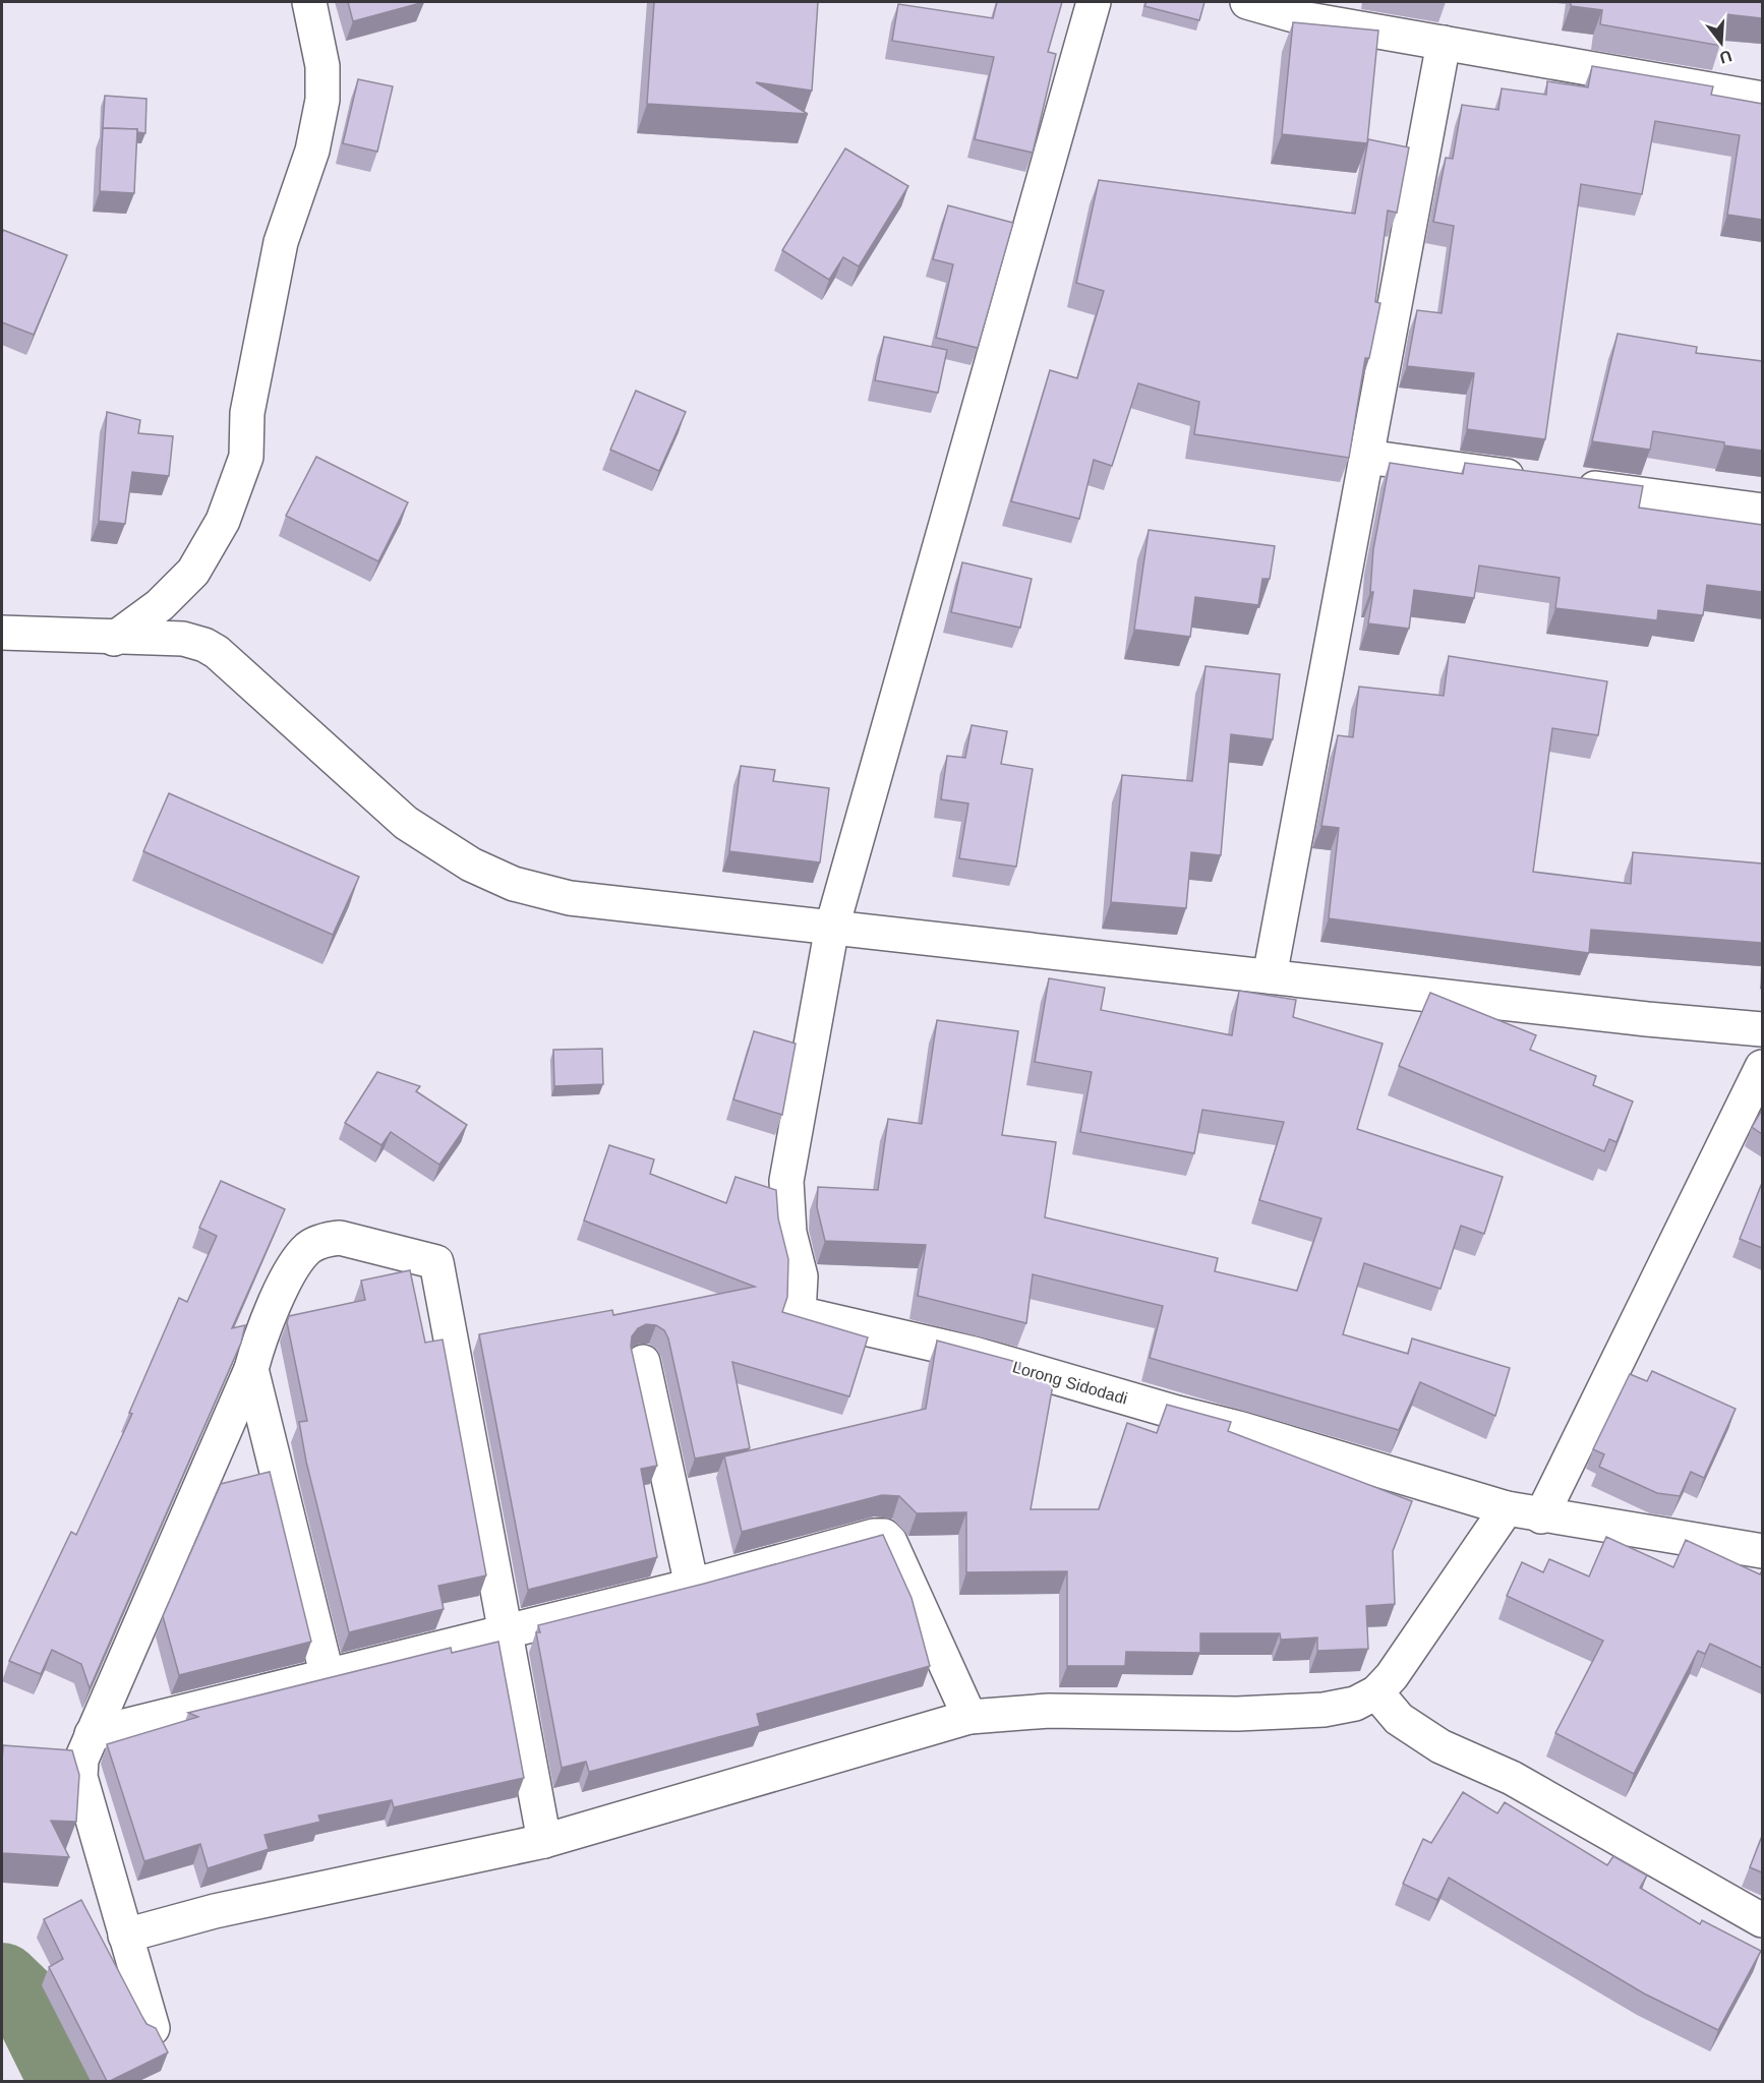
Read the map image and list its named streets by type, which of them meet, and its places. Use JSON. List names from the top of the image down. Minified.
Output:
{"streets":{"street":["Lorong Sidodadi"]},"north":"bottom"}
